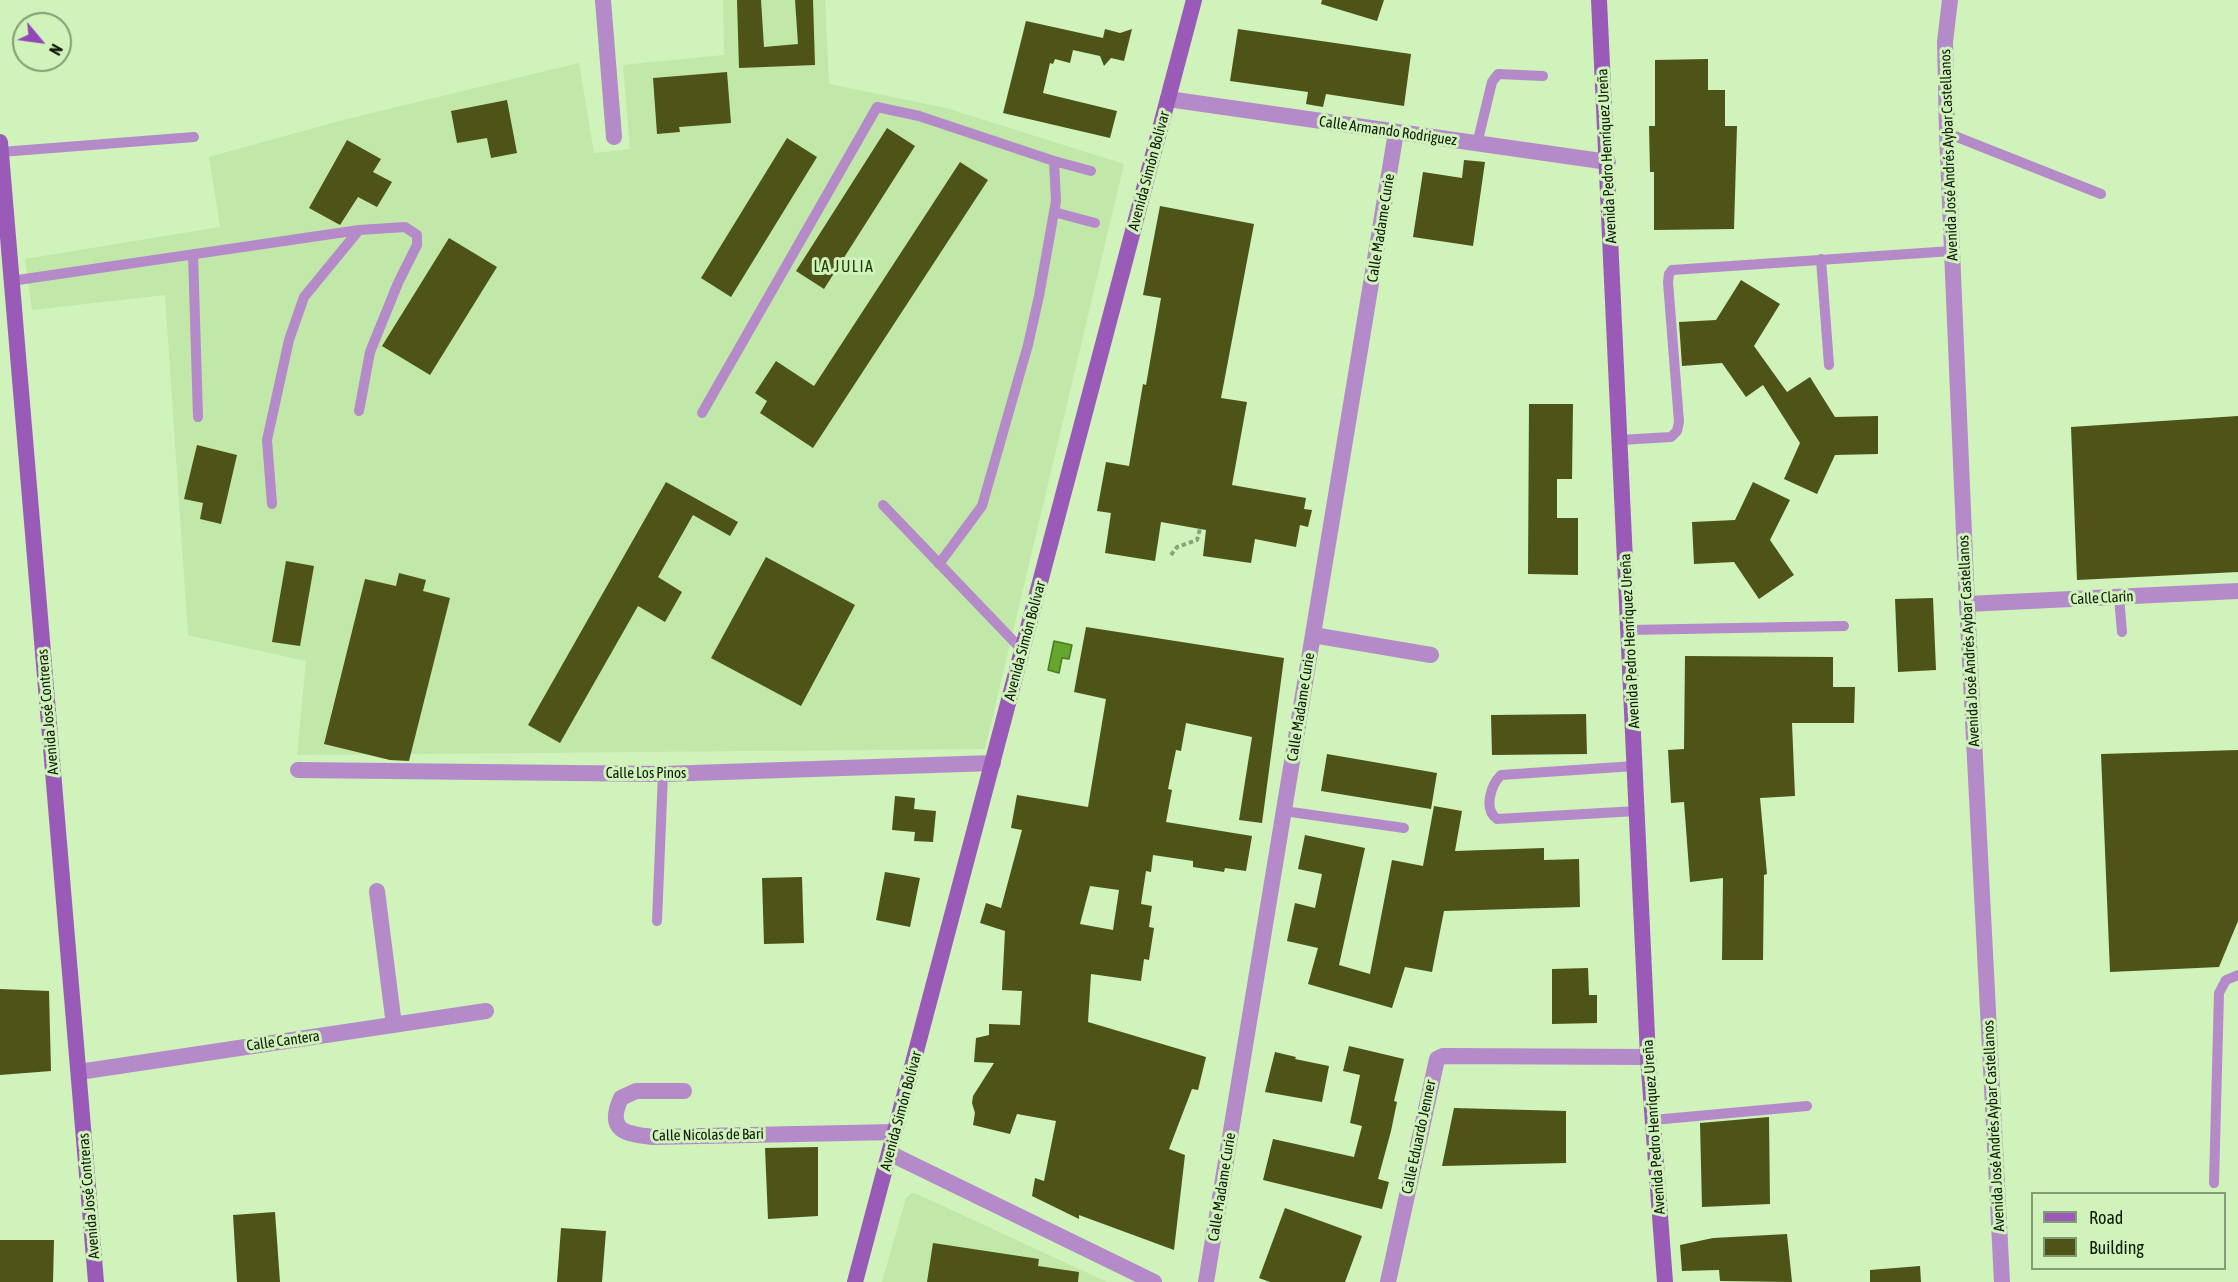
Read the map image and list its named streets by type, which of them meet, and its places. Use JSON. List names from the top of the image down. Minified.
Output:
{"streets":{"main road":["Avenida Pedro Henríquez Ureña","Avenida Simón Bolívar","Avenida José Contreras"],"street":["Calle Armando Rodriguez","Avenida José Andrés Aybar Castellanos","Calle Madame Curie","Calle Clarín","Calle Los Pinos","Calle Cantera","Calle Nicolas de Bari","Calle Eduardo Jenner"]},"crossings":[["Calle Armando Rodriguez","Avenida Pedro Henríquez Ureña"],["Calle Armando Rodriguez","Avenida Simón Bolívar"],["Calle Armando Rodriguez","Calle Madame Curie"],["Avenida José Andrés Aybar Castellanos","Calle Clarín"],["Avenida Pedro Henríquez Ureña","Calle Eduardo Jenner"],["Avenida Simón Bolívar","Calle Los Pinos"],["Avenida Simón Bolívar","Calle Nicolas de Bari"],["Avenida José Contreras","Calle Cantera"]],"districts":["LA JULIA"],"legend":["Road","Building"],"north":"bottom right"}
